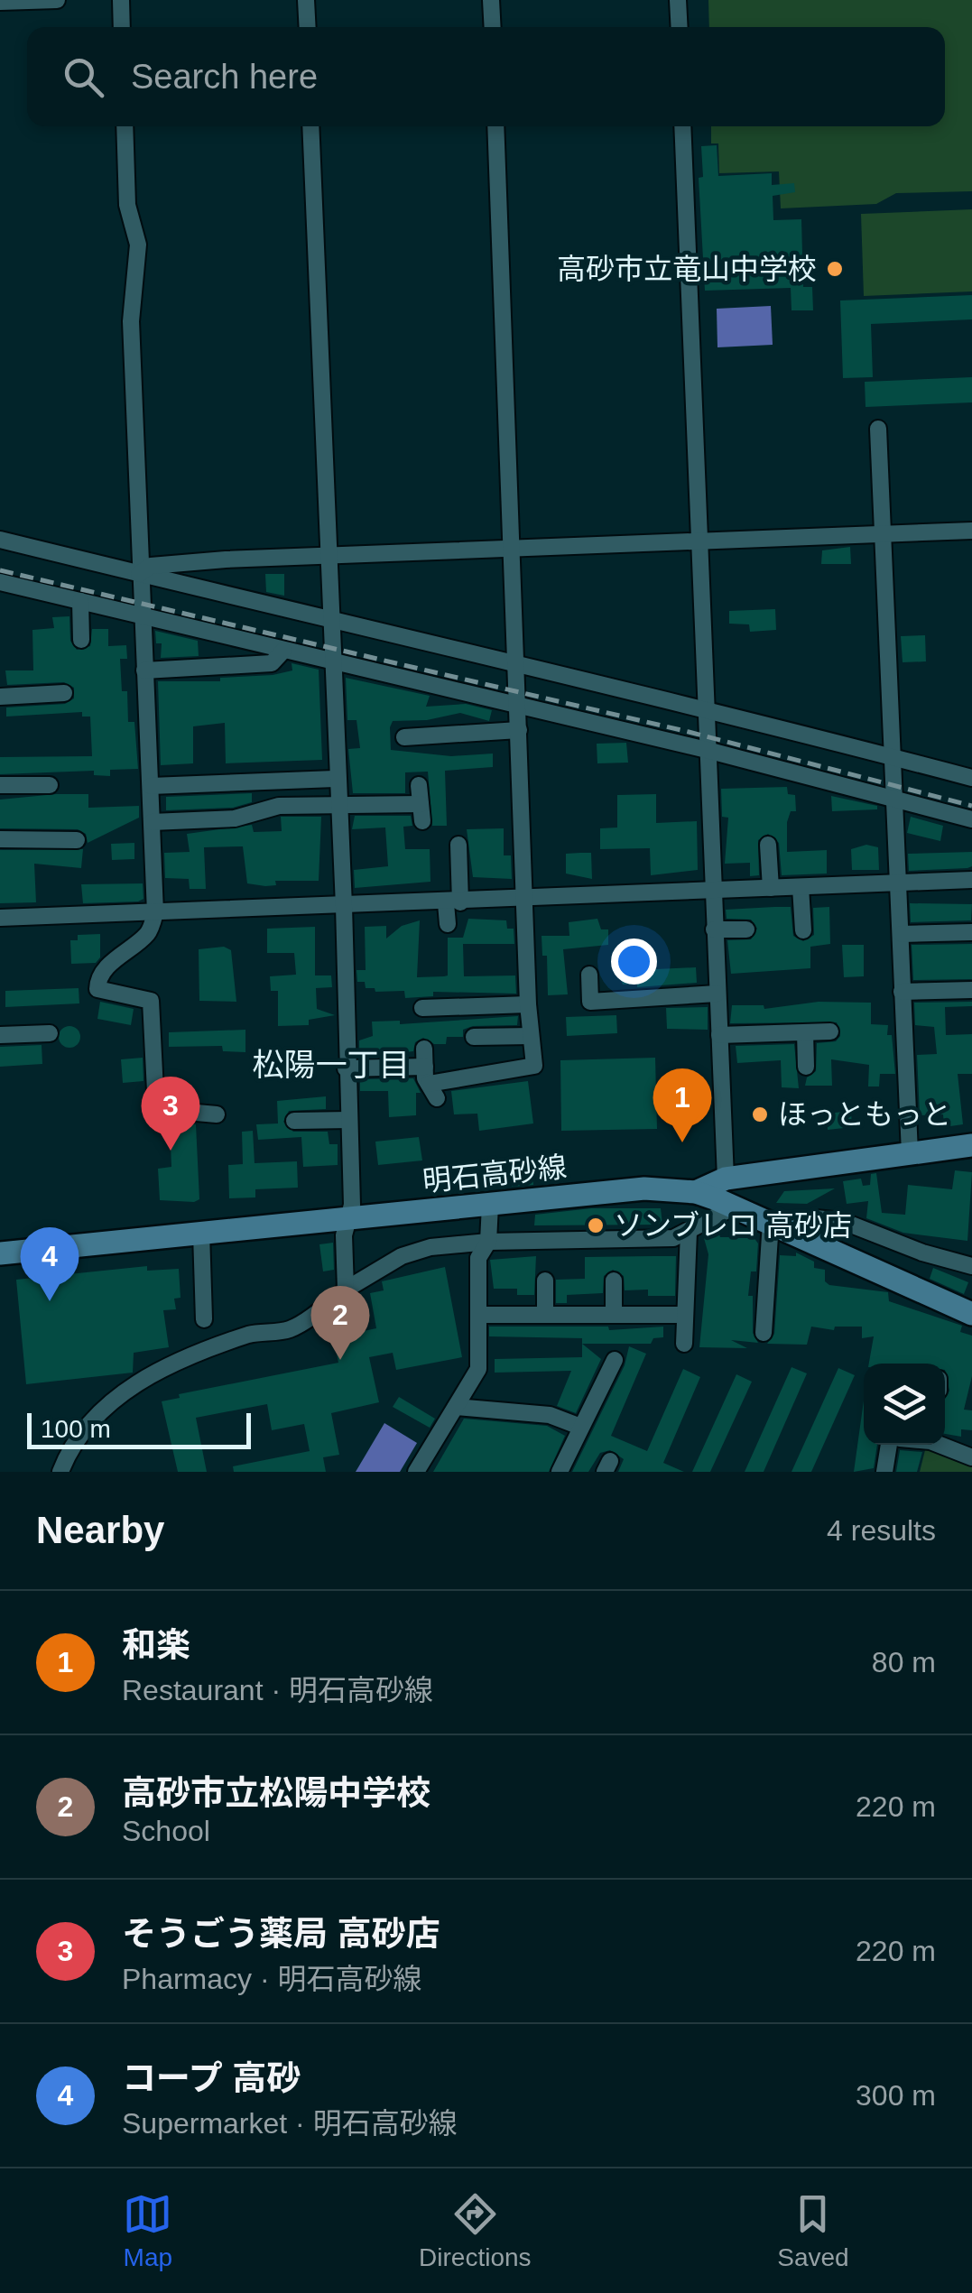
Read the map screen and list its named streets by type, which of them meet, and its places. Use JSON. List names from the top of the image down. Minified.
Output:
{"streets":{"main road":["明石高砂線"]},"districts":["松陽一丁目"],"places":["高砂市立竜山中学校","ほっともっと","ソンブレロ 高砂店"],"scale_bar":"100 m","page":{"search":"Search here","pins":["1","3","4","2"],"scale":"100 m","heading":["Nearby","4 results"],"list":[{"mark":"1","name":"和楽","note":"Restaurant · 明石高砂線","value":"80 m"},{"mark":"2","name":"高砂市立松陽中学校","note":"School","value":"220 m"},{"mark":"3","name":"そうごう薬局 高砂店","note":"Pharmacy · 明石高砂線","value":"220 m"},{"mark":"4","name":"コープ 高砂","note":"Supermarket · 明石高砂線","value":"300 m"}],"nav":["Map","Directions","Saved"]}}
